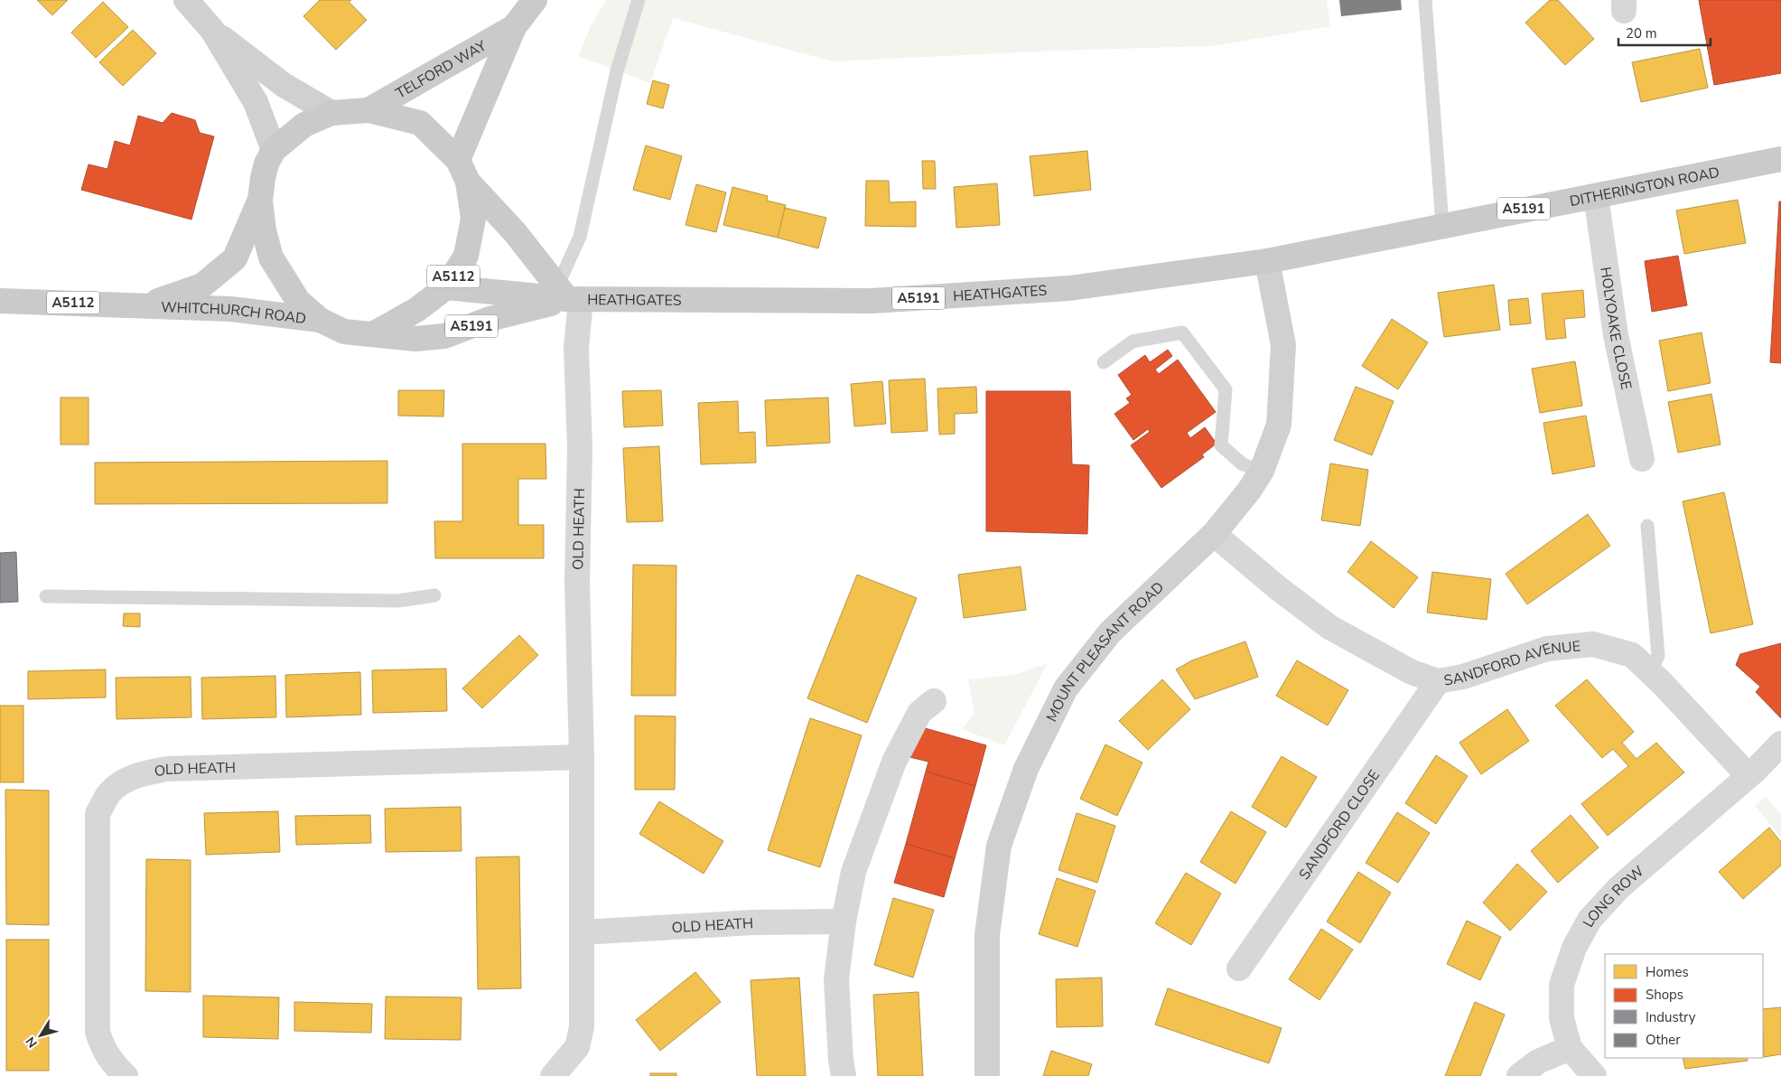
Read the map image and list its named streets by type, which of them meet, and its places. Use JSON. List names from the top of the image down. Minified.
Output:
{"streets":{"main road":["TELFORD WAY","DITHERINGTON ROAD","A5191","A5112","HEATHGATES","WHITCHURCH ROAD"],"street":["HOLYOAKE CLOSE","OLD HEATH","MOUNT PLEASANT ROAD","SANDFORD AVENUE","SANDFORD CLOSE","LONG ROW"]},"crossings":[["TELFORD WAY","A5112"],["DITHERINGTON ROAD","HEATHGATES"],["DITHERINGTON ROAD","HOLYOAKE CLOSE"],["DITHERINGTON ROAD","MOUNT PLEASANT ROAD"],["A5191","A5112"],["A5191","HEATHGATES"],["A5191","OLD HEATH"],["A5112","HEATHGATES"],["A5112","WHITCHURCH ROAD"],["HEATHGATES","OLD HEATH"],["HEATHGATES","MOUNT PLEASANT ROAD"],["MOUNT PLEASANT ROAD","SANDFORD AVENUE"],["SANDFORD AVENUE","SANDFORD CLOSE"],["SANDFORD AVENUE","LONG ROW"]],"legend":["Homes","Shops","Industry","Other"],"scale_bar":"20 m","north":"bottom left"}
